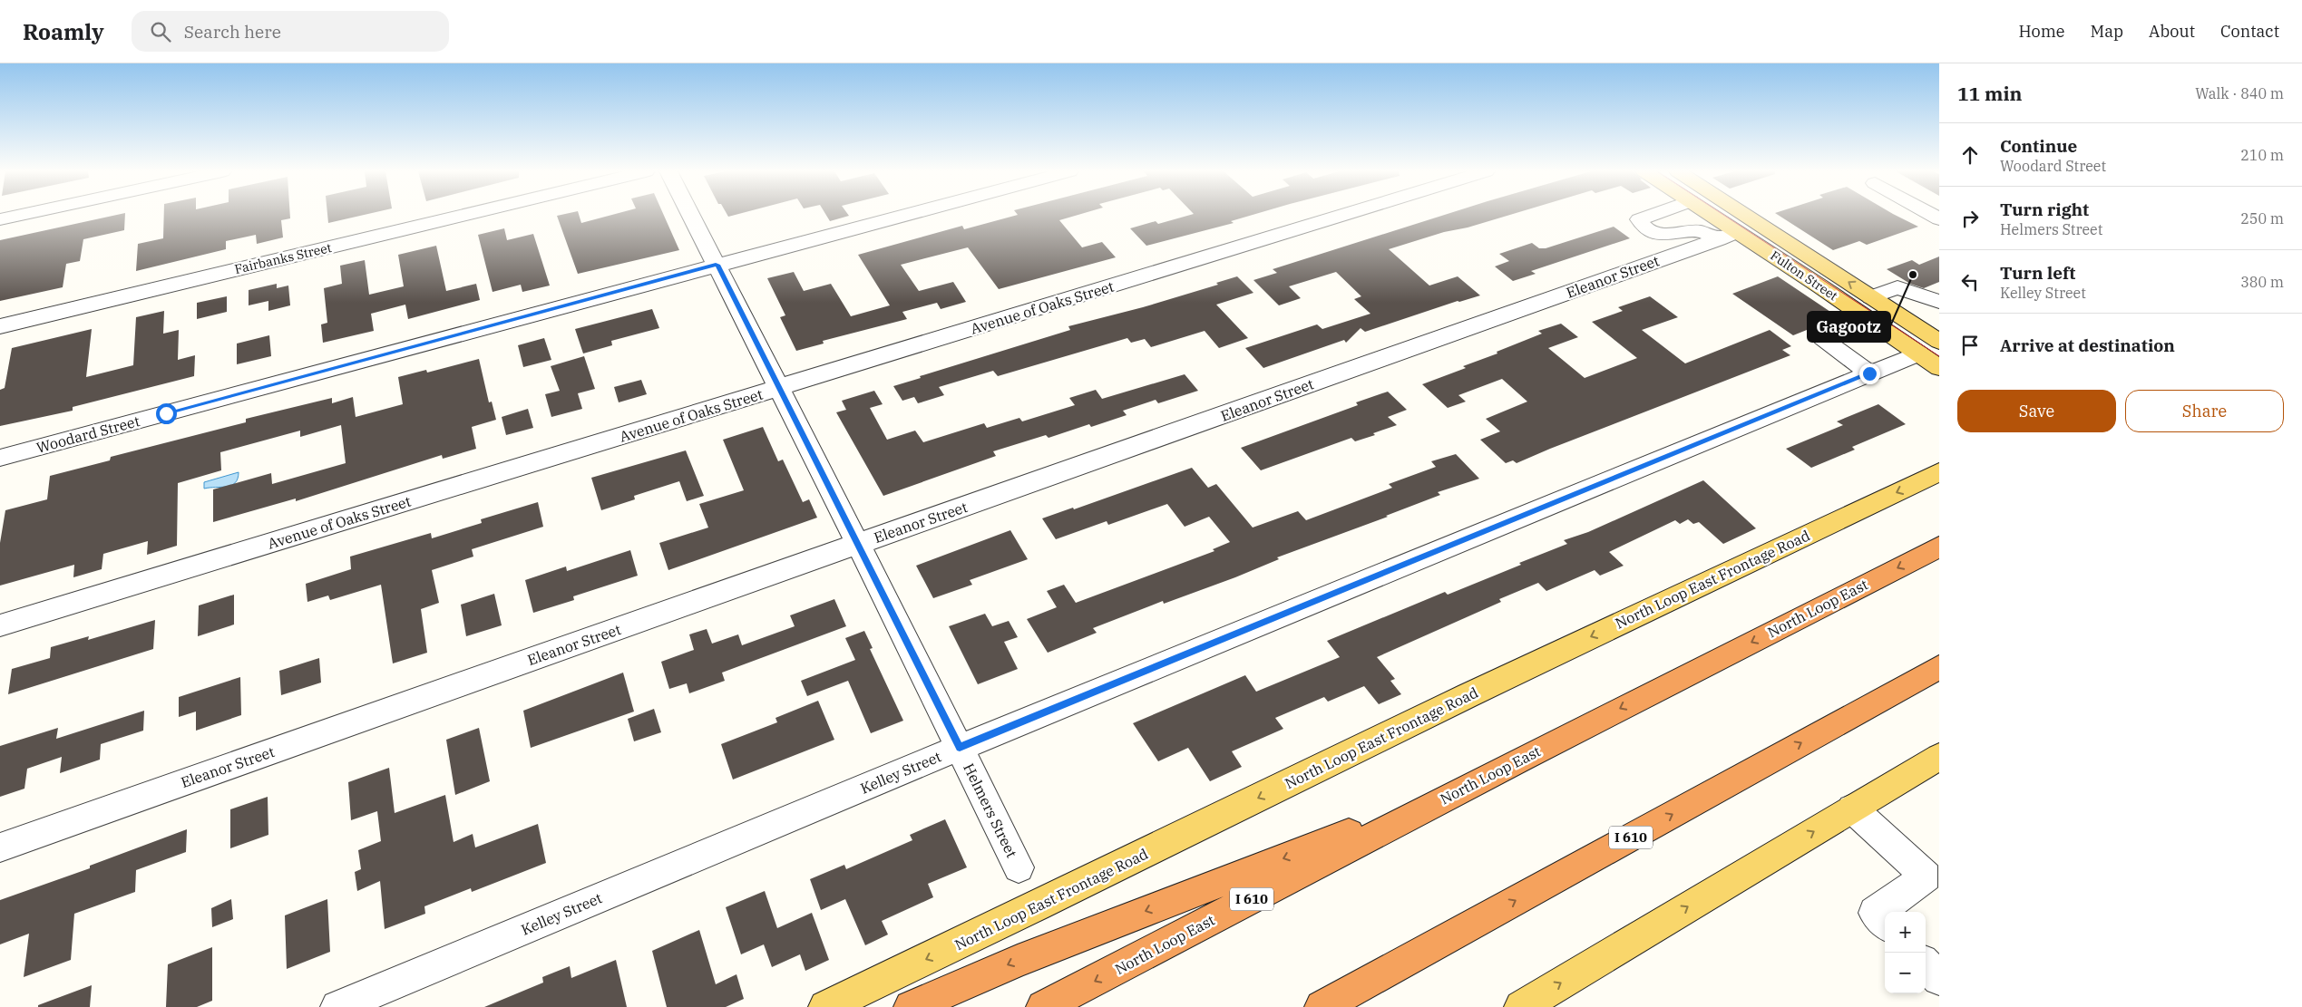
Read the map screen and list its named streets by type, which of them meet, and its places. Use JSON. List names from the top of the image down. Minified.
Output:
{"streets":{"highway":["North Loop East","I 610"],"main road":["Fulton Street","North Loop East Frontage Road"],"street":["Fairbanks Street","Eleanor Street","Avenue of Oaks Street","Woodard Street","Kelley Street","Helmers Street"]},"crossings":[["Fulton Street","Eleanor Street"],["Fulton Street","Kelley Street"],["Eleanor Street","Helmers Street"],["Avenue of Oaks Street","Helmers Street"],["Woodard Street","Helmers Street"],["Kelley Street","Helmers Street"]],"one_way":["North Loop East Frontage Road"],"places":["Gagootz"],"page":{"header":"Roamly","search":"Search here","nav":["Home","Map","About","Contact"],"heading":["11 min","Walk · 840 m"],"list":[["Continue","Woodard Street","210 m"],["Turn right","Helmers Street","250 m"],["Turn left","Kelley Street","380 m"],"Arrive at destination"],"buttons":["Save","Share"],"map_buttons":["+","−"]}}
